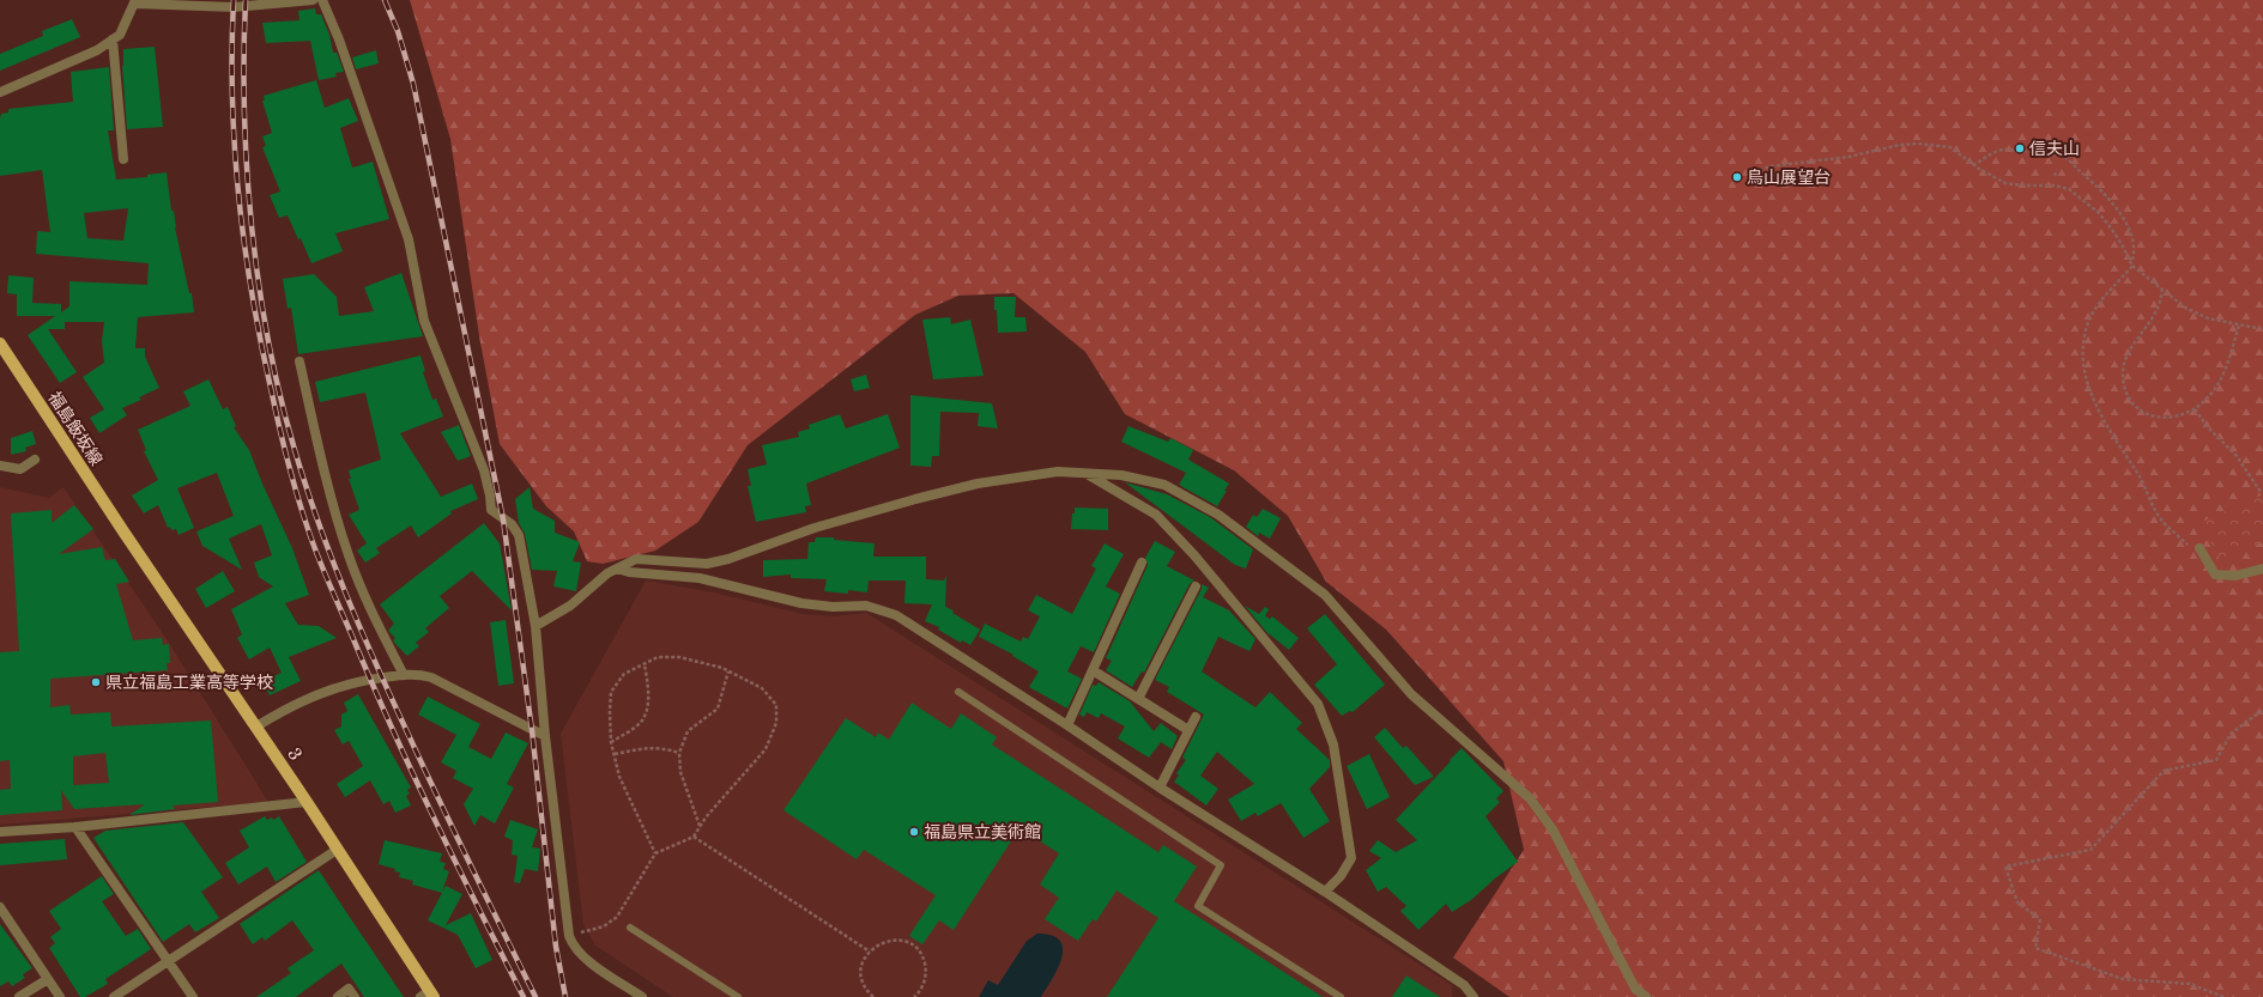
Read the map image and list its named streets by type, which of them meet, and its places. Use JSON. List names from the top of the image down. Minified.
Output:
{"streets":{"main road":["福島飯坂線","3"]},"crossings":[["福島飯坂線","3"]],"places":["信夫山","烏山展望台","県立福島工業高等学校","福島県立美術館"]}
